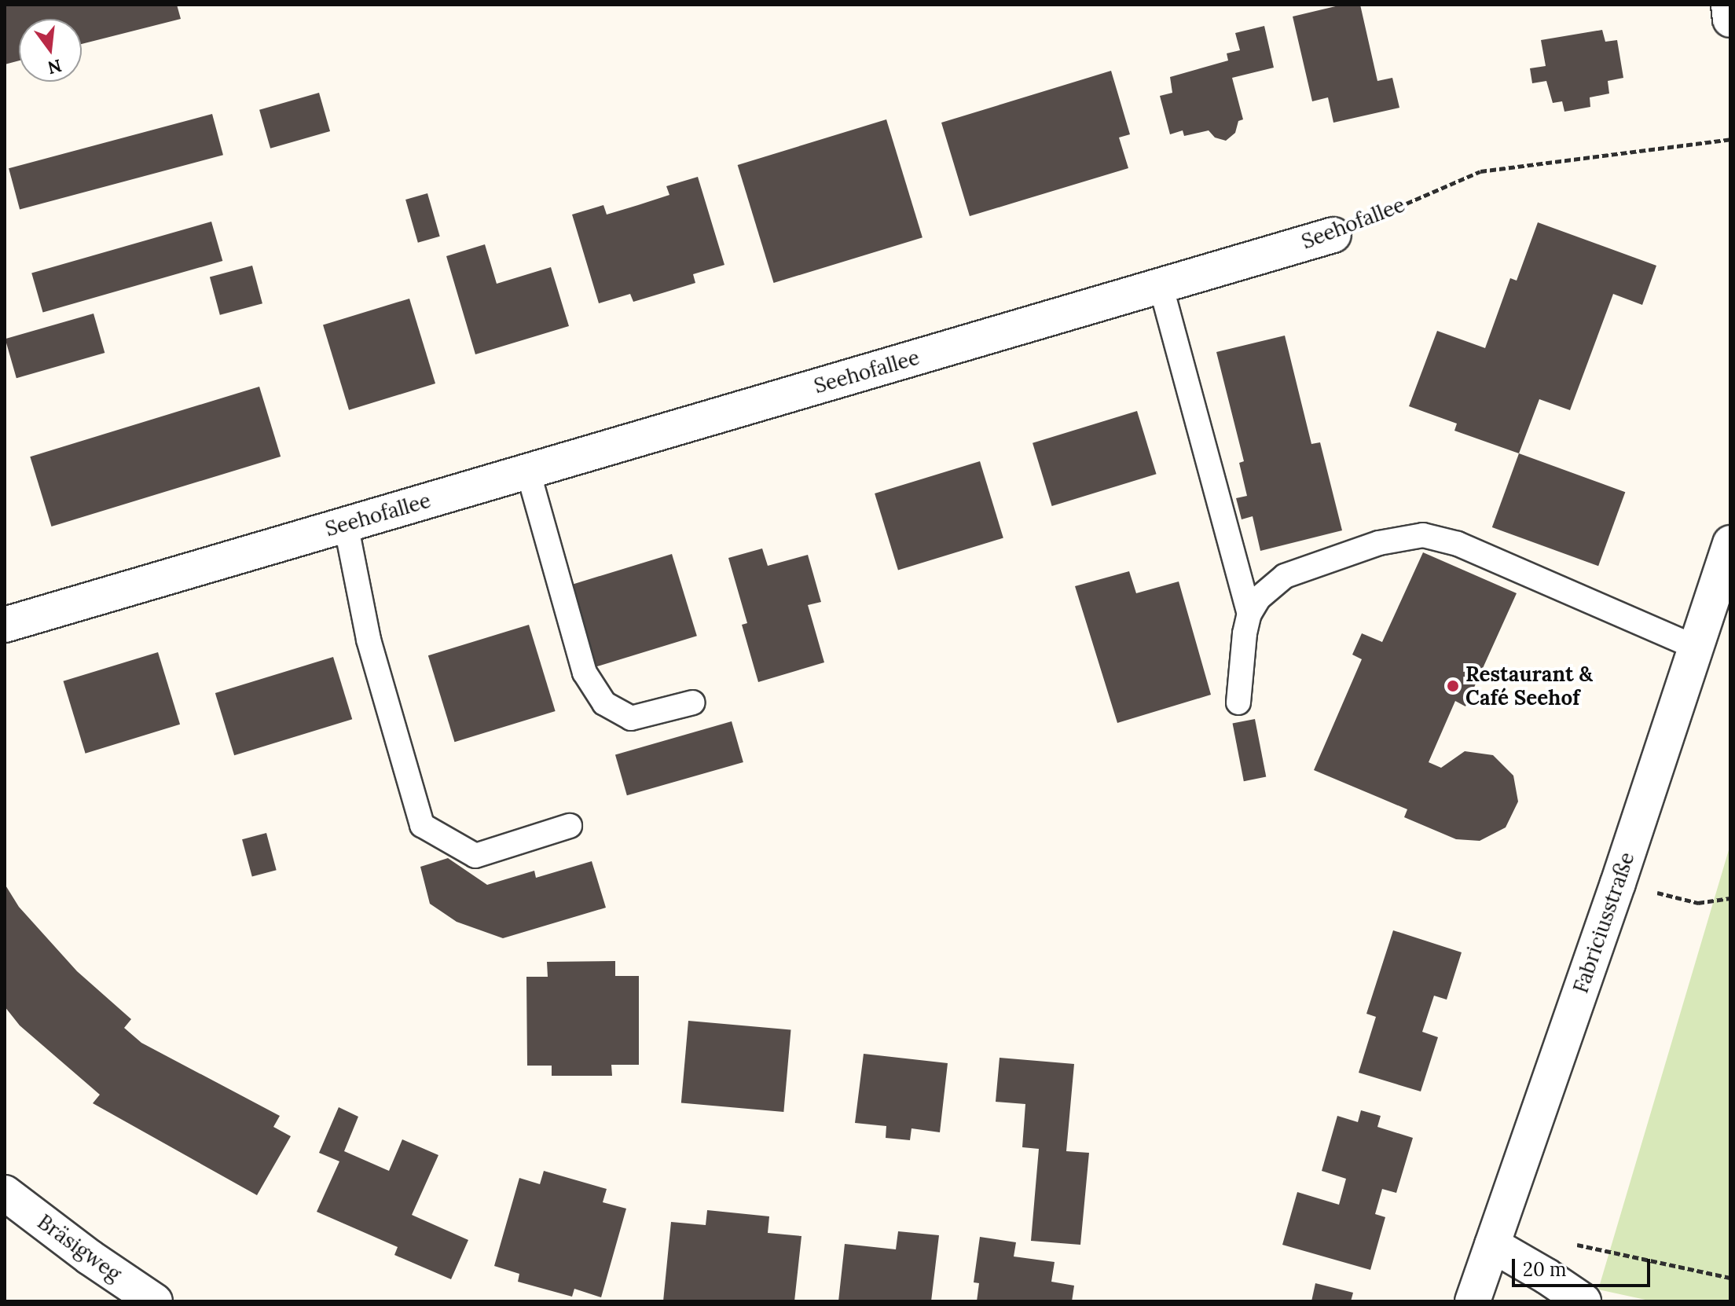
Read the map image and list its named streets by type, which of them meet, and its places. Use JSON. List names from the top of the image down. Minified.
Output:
{"streets":{"street":["Seehofallee","Fabriciusstraße","Bräsigweg"]},"places":["Restaurant & Café Seehof"],"scale_bar":"20 m","north":"bottom"}
